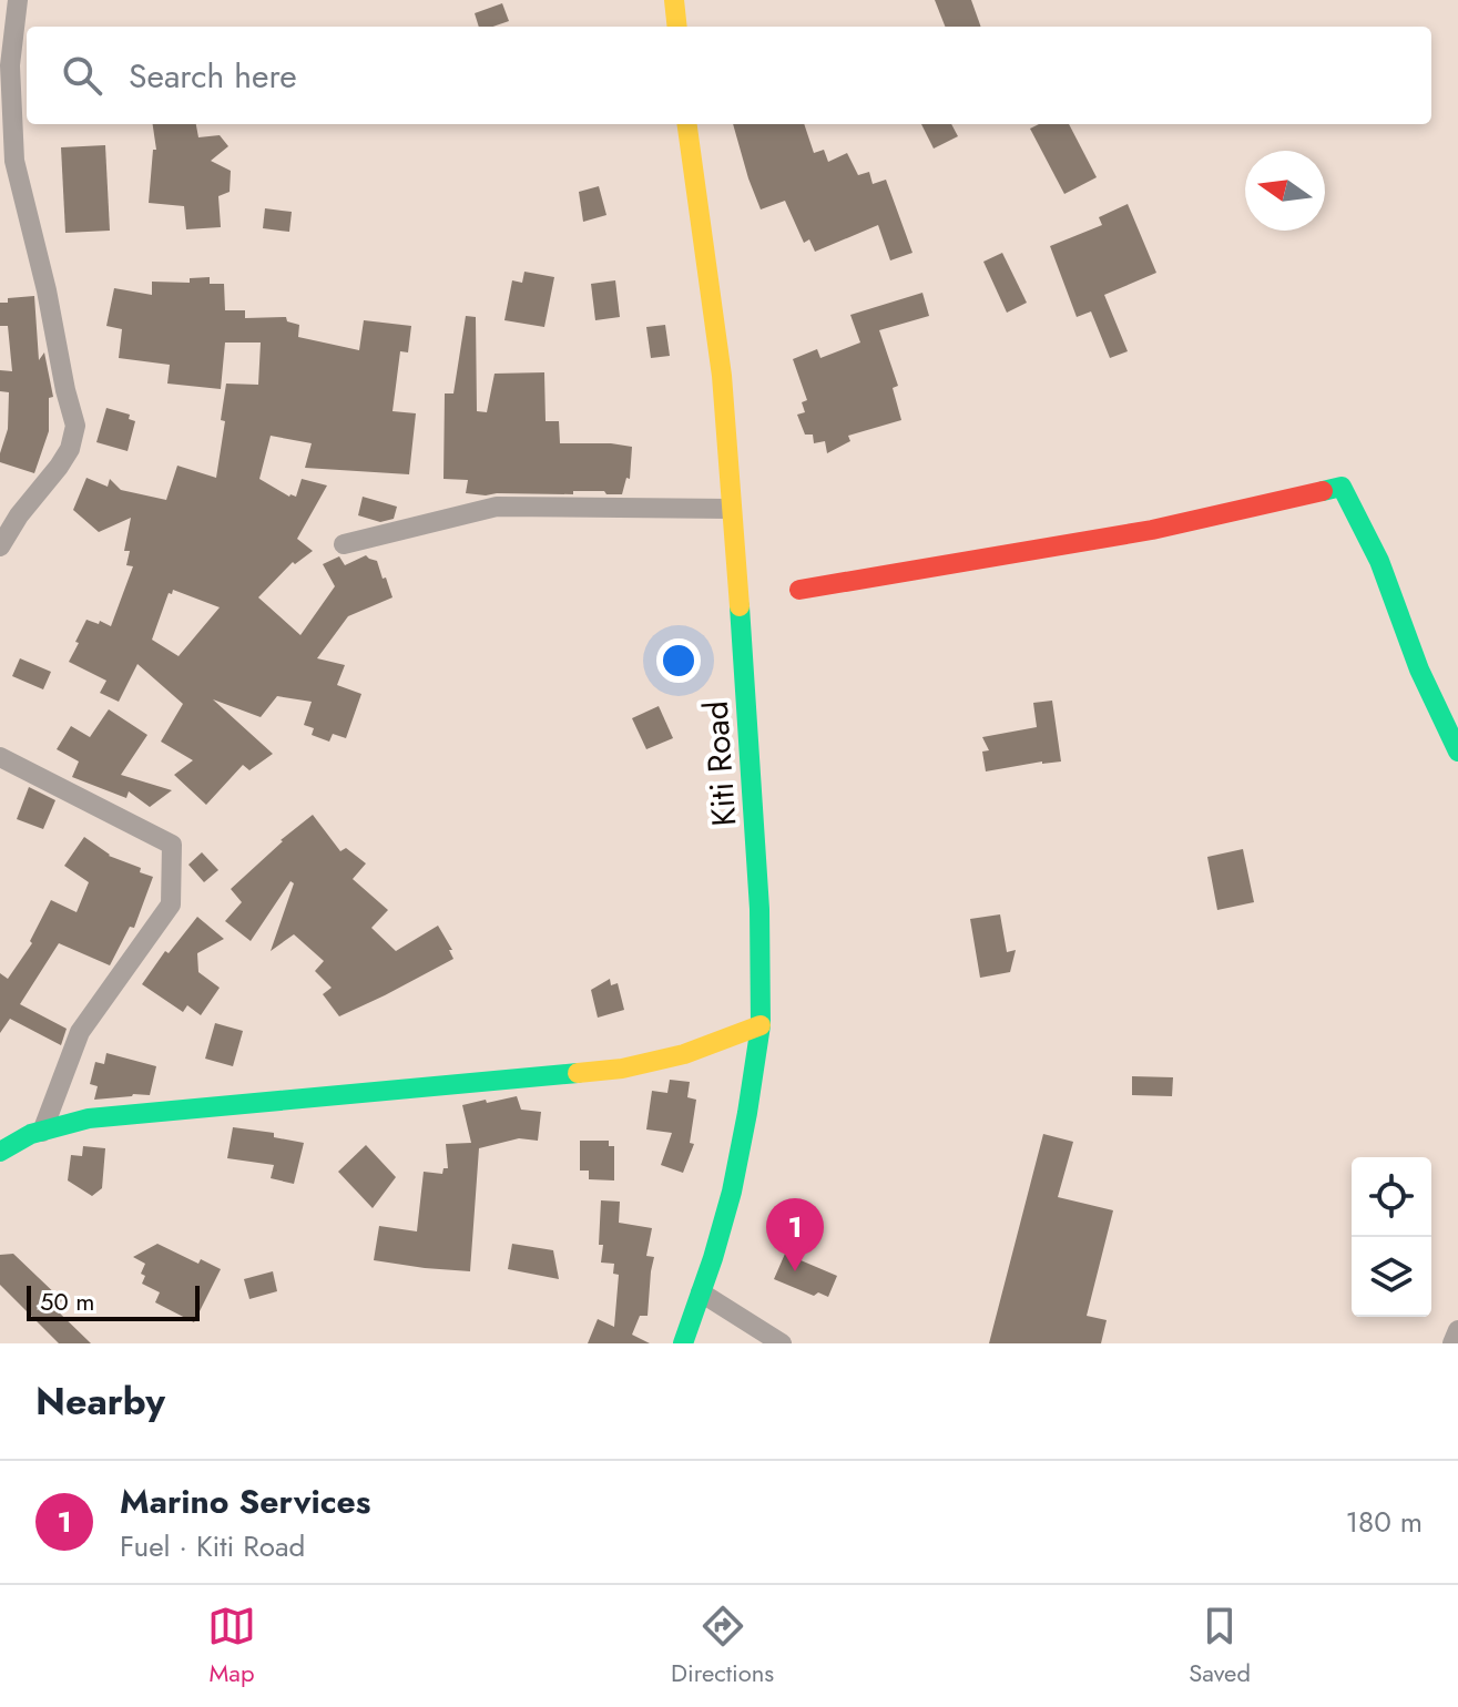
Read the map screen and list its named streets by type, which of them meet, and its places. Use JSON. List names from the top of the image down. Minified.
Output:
{"streets":{"street":["Kiti Road"]},"scale_bar":"50 m","north":"left","page":{"search":"Search here","pins":"1","scale":"50 m","heading":"Nearby","list":[{"mark":"1","name":"Marino Services","note":"Fuel · Kiti Road","value":"180 m"}],"nav":["Map","Directions","Saved"]}}
